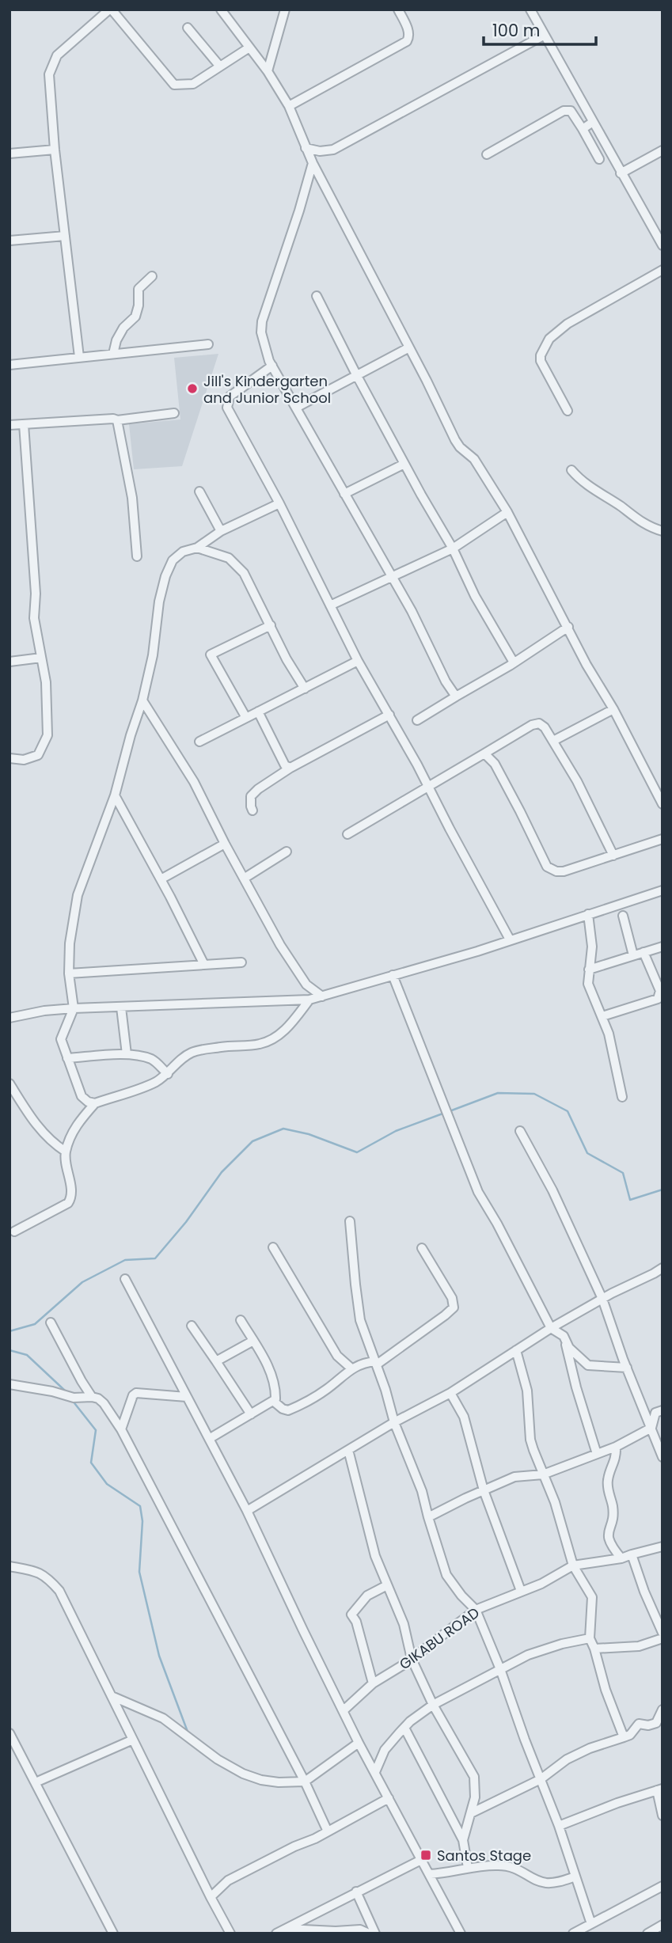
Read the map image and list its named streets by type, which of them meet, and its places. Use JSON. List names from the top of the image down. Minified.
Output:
{"streets":{"street":["GIKABU ROAD"]},"places":{"other":["Jill's Kindergarten and Junior School"],"transit":["Santos Stage"]},"scale_bar":"100 m"}
